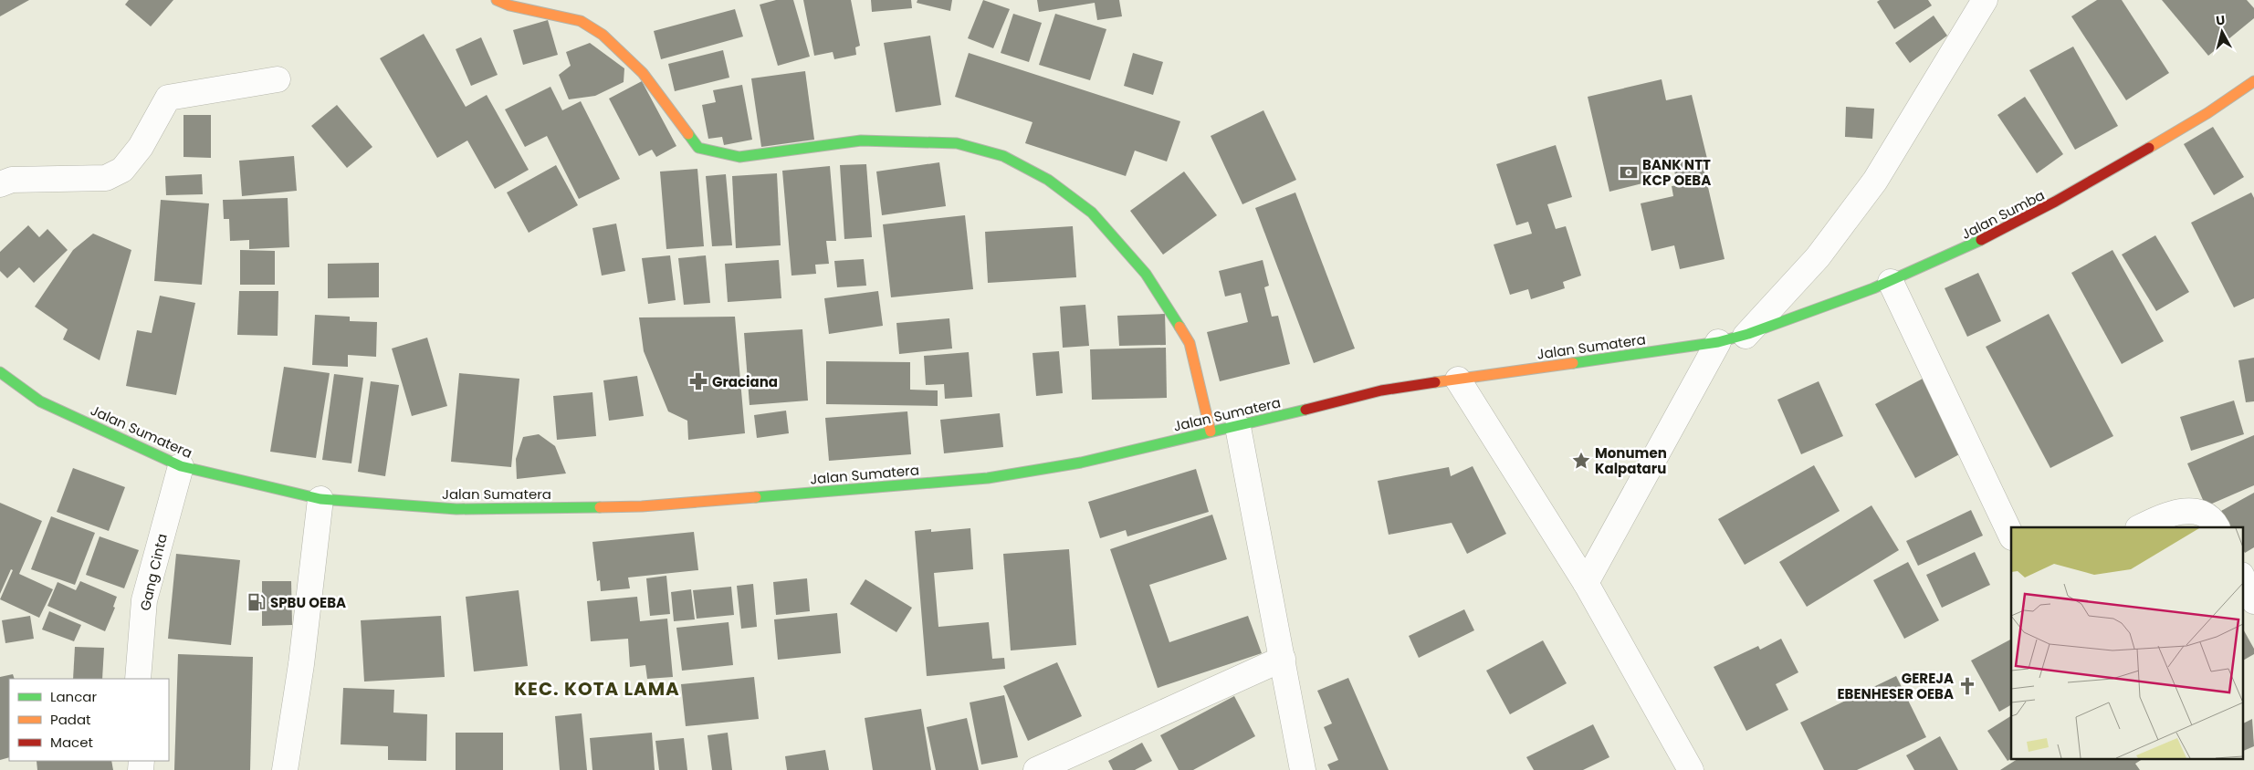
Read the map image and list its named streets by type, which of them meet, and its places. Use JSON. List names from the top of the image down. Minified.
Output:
{"streets":{"main road":["Jalan Sumba","Jalan Sumatera"],"street":["Gang Cinta"]},"crossings":[["Jalan Sumba","Jalan Sumatera"],["Jalan Sumatera","Gang Cinta"]],"districts":["KEC. KOTA LAMA"],"places":{"bank":["BANK NTT KCP OEBA"],"pharmacy":["Graciana"],"place":["Monumen Kalpataru"],"fuel station":["SPBU OEBA"],"church":["GEREJA EBENHESER OEBA"]},"legend":["Lancar","Padat","Macet"],"north":"top"}
